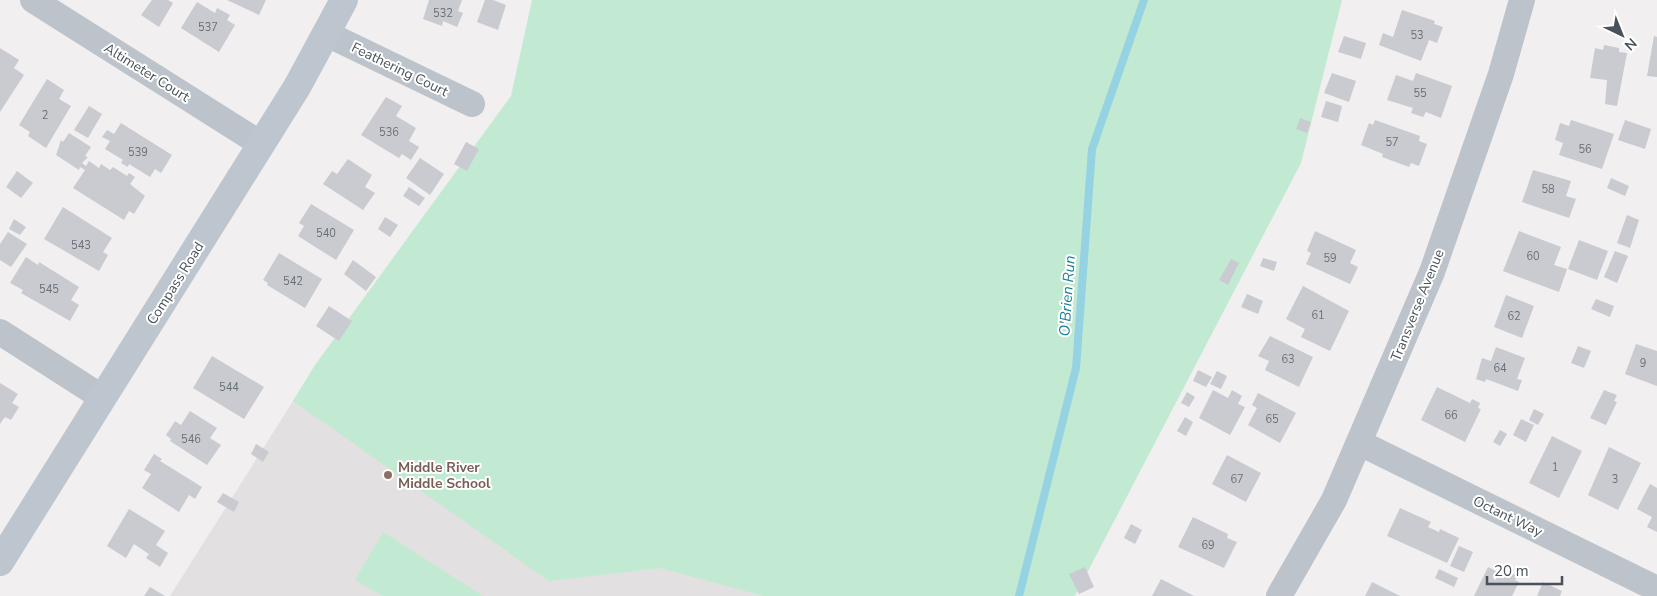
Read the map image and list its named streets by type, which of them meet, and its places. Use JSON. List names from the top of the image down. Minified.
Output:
{"streets":{"street":["Feathering Court","Altimeter Court","Compass Road","Transverse Avenue","Octant Way"]},"crossings":[["Feathering Court","Compass Road"],["Altimeter Court","Compass Road"],["Transverse Avenue","Octant Way"]],"water":["O'Brien Run"],"places":["Middle River Middle School"],"house_numbers":["532","537","53","55","2","536","57","56","539","58","540","543","60","59","542","545","61","62","63","9","64","544","66","65","546","1","67","3","69"],"scale_bar":"20 m","north":"bottom right"}
